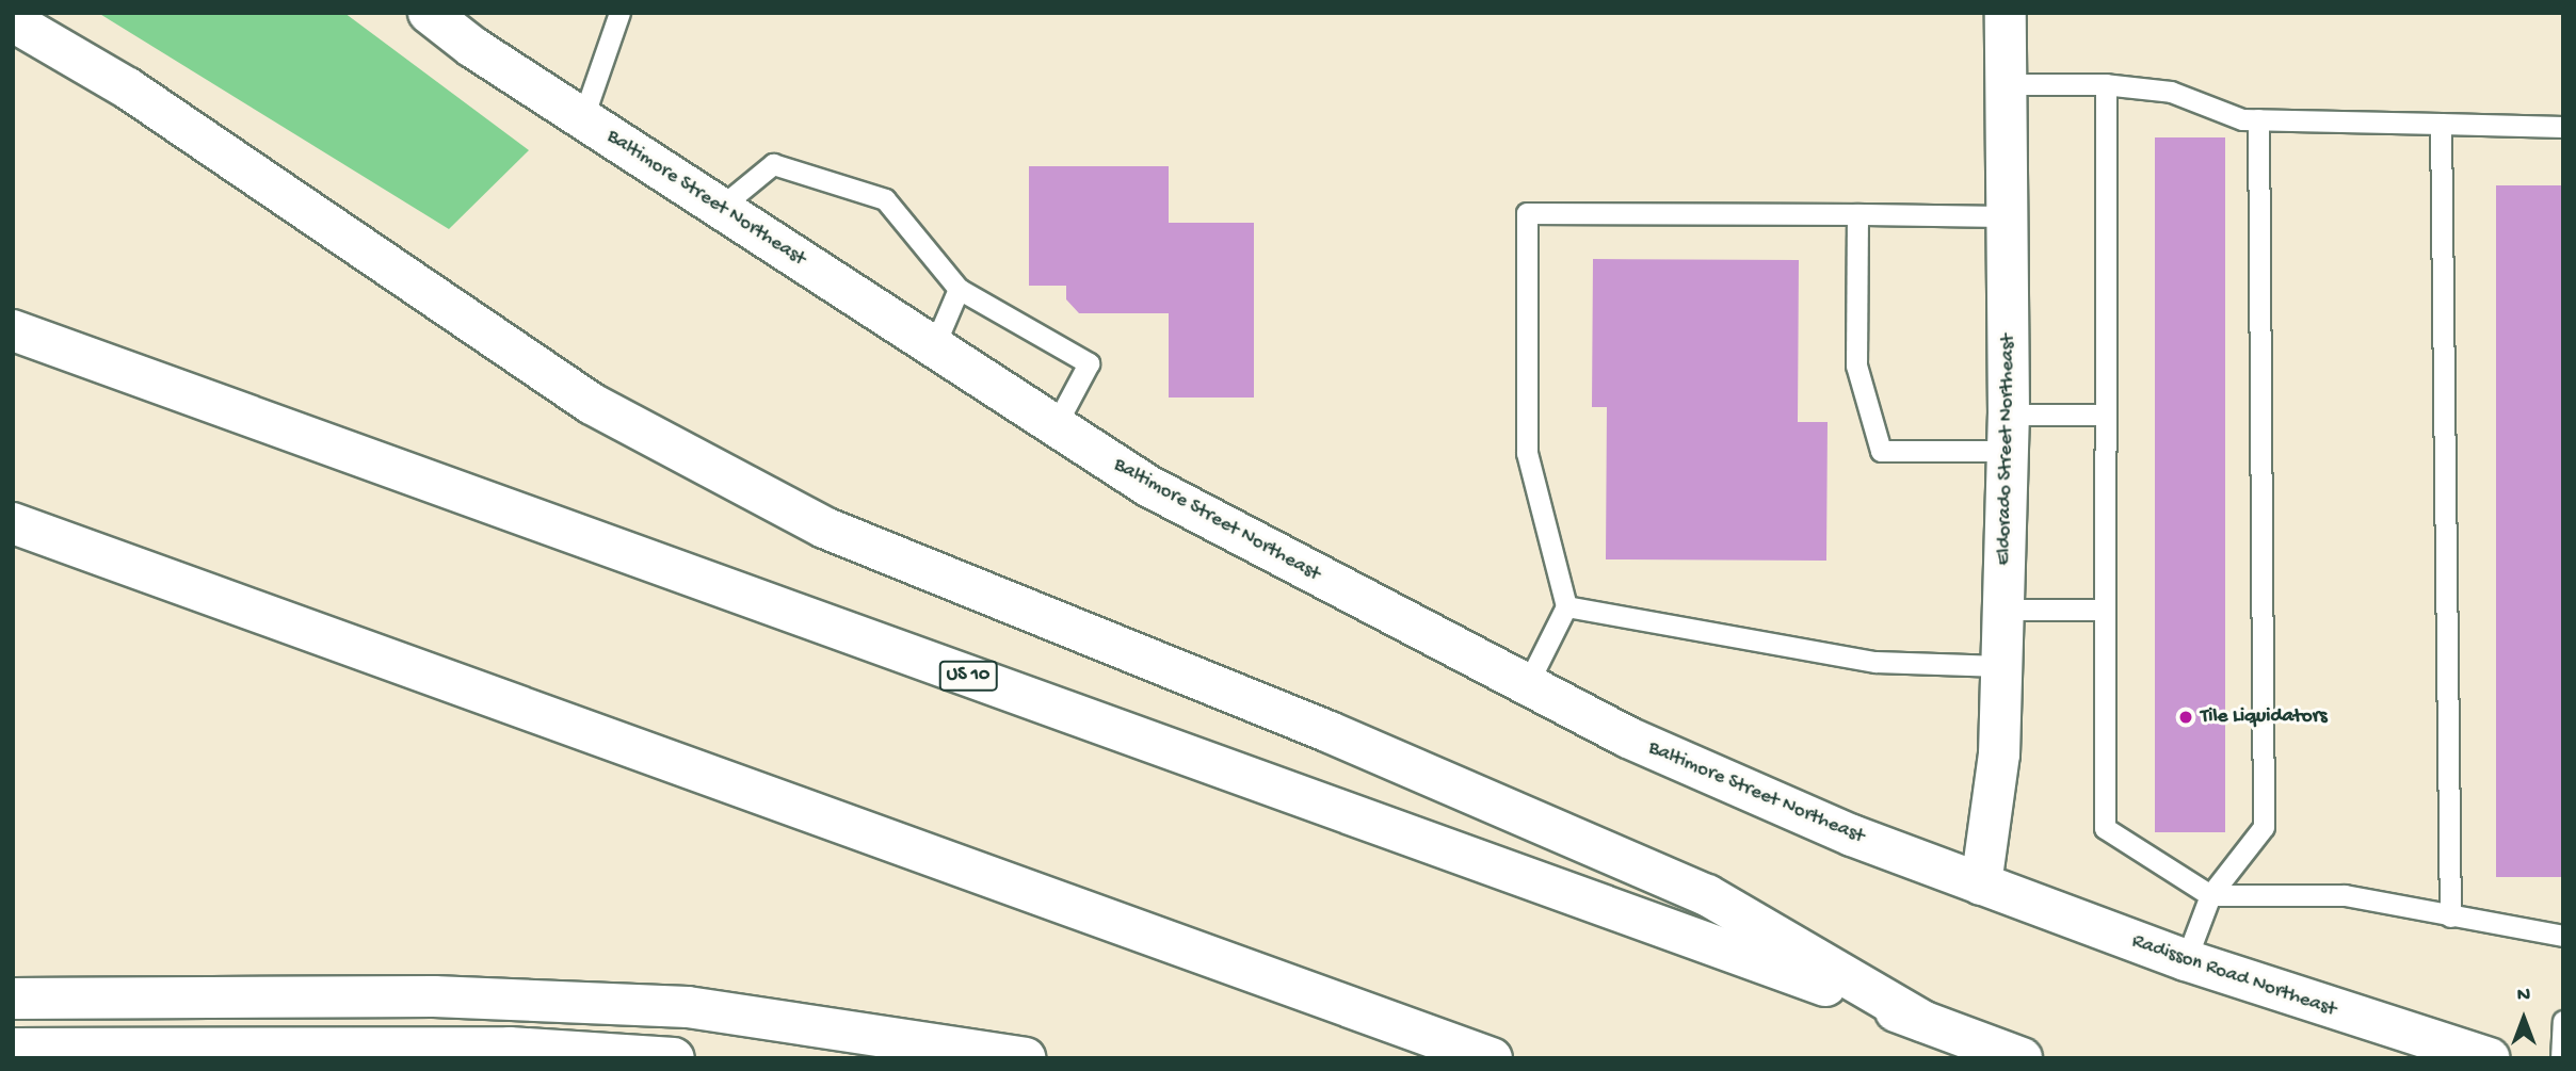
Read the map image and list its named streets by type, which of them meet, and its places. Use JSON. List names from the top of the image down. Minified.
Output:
{"streets":{"main road":["Baltimore Street Northeast","Eldorado Street Northeast","US 10","Radisson Road Northeast"]},"crossings":[["Baltimore Street Northeast","Eldorado Street Northeast"],["Baltimore Street Northeast","Radisson Road Northeast"],["Eldorado Street Northeast","Radisson Road Northeast"]],"places":["Tile Liquidators"],"north":"top"}
